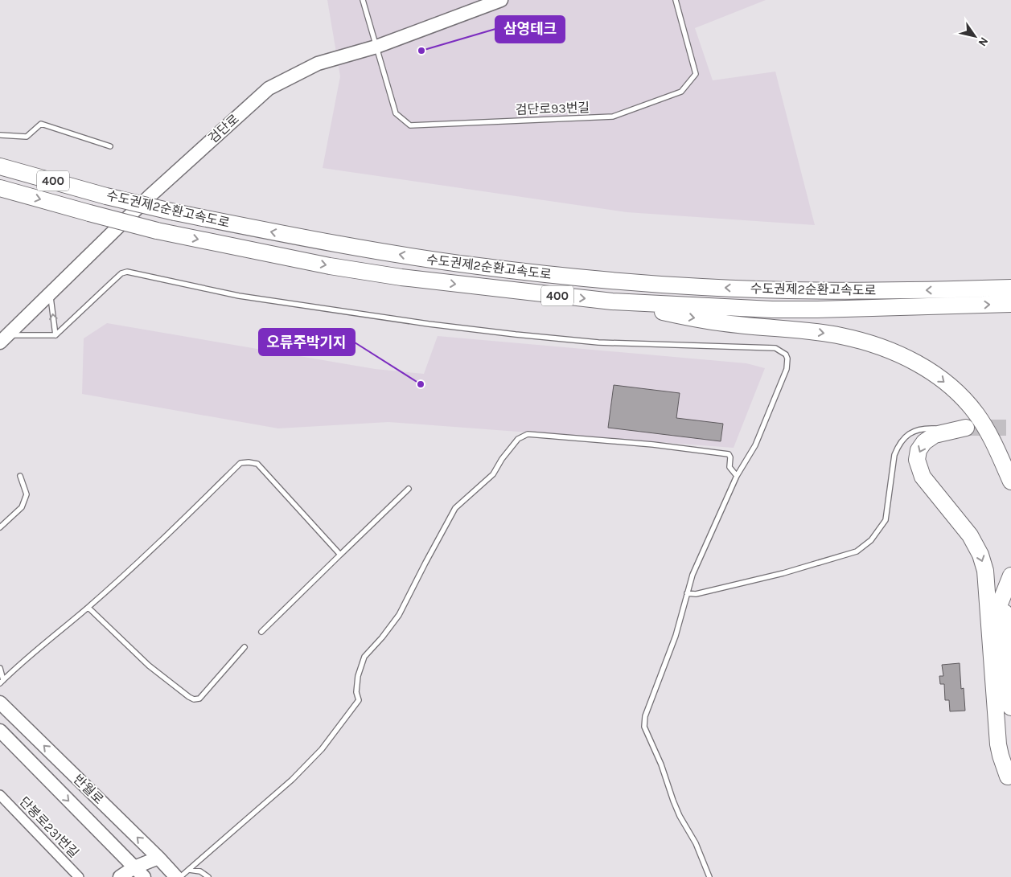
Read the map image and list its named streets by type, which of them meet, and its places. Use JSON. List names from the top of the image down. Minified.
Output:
{"streets":{"highway":["400","수도권제2순환고속도로"],"main road":["검단로","반월로"],"street":["단봉로231번길"],"lane":["검단로93번길"]},"crossings":[["검단로93번길","검단로"]],"places":["삼영테크","오류주박기지"],"north":"bottom right"}
